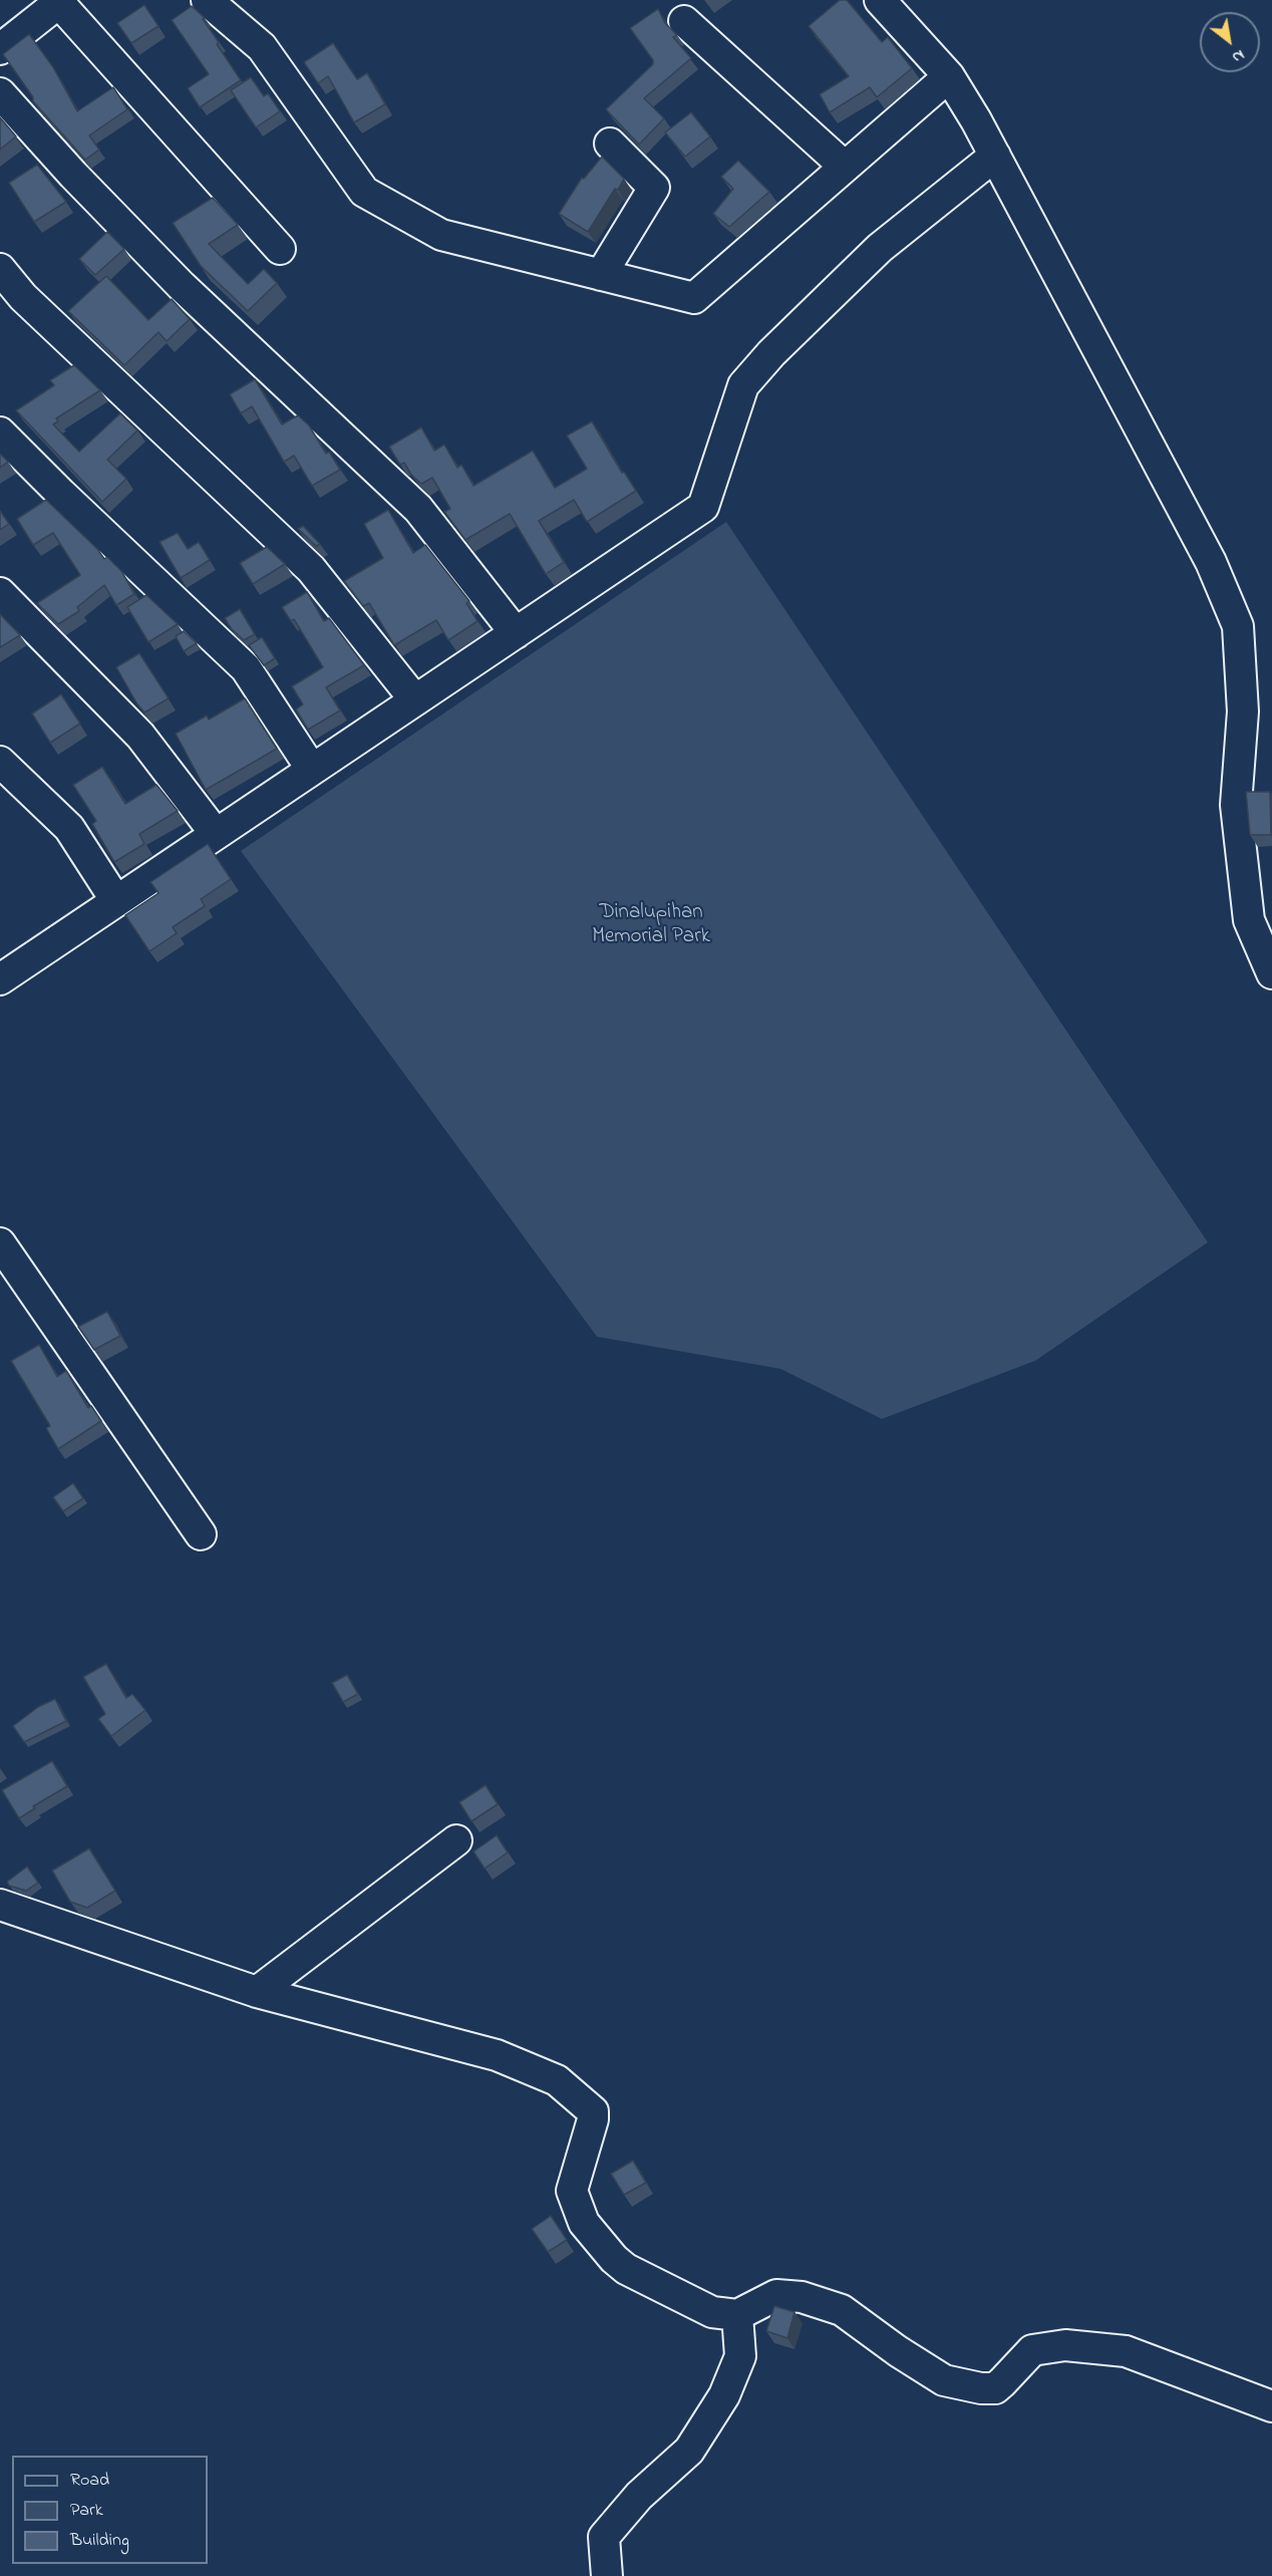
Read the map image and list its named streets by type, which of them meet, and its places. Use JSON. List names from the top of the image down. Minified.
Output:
{"parks":["Dinalupihan Memorial Park"],"legend":["Road","Park","Building"],"north":"bottom right"}
